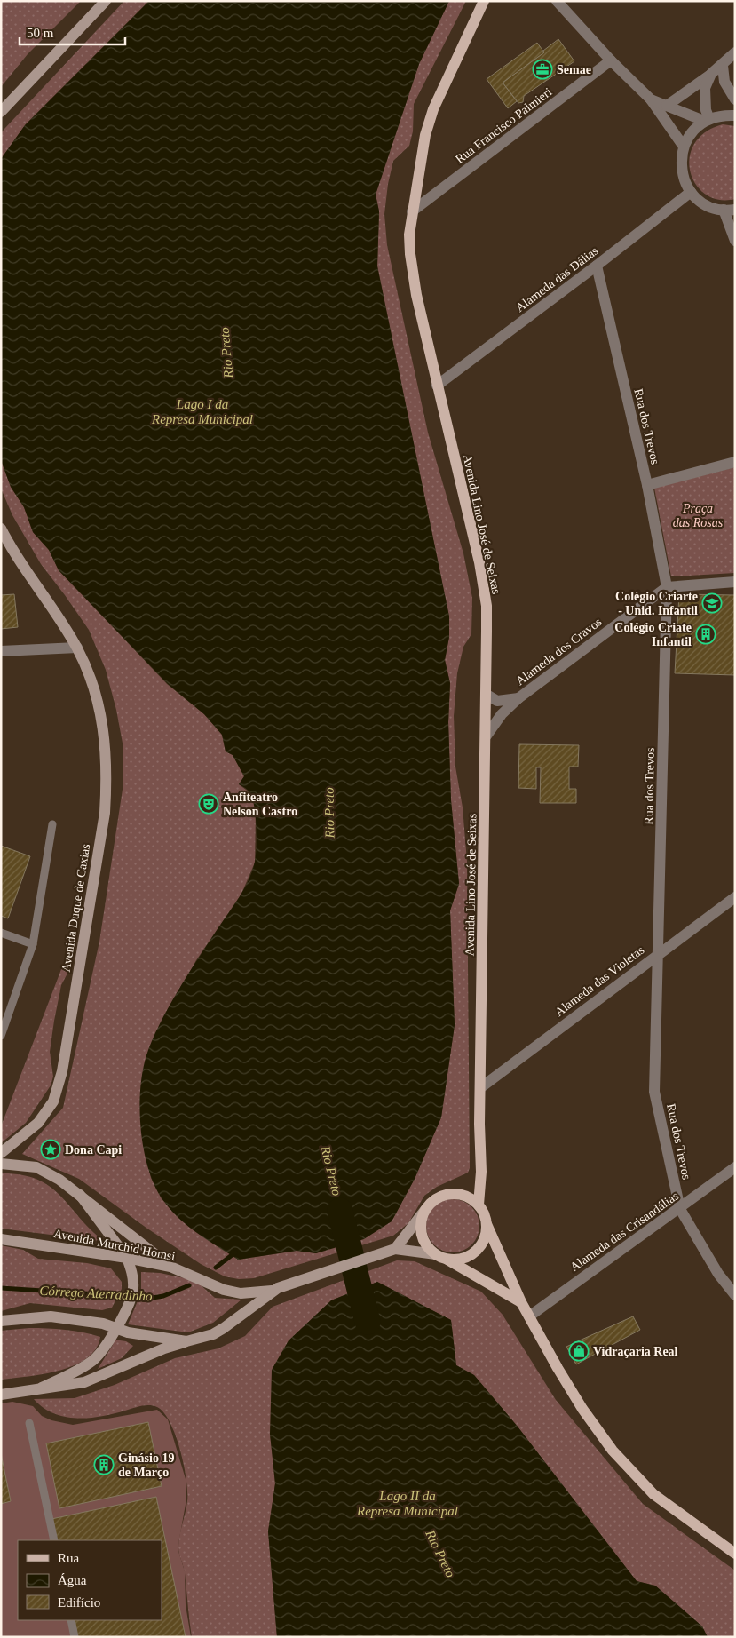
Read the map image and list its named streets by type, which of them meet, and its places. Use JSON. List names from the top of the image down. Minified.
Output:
{"streets":{"main road":["Avenida Lino José de Seixas","Avenida Duque de Caxias","Avenida Murchid Homsi"],"street":["Rua Francisco Palmieri","Alameda das Dálias","Rua dos Trevos","Alameda dos Cravos","Alameda das Violetas","Alameda das Crisandálias"]},"crossings":[["Rua Francisco Palmieri","Avenida Lino José de Seixas"],["Alameda das Dálias","Rua dos Trevos"],["Alameda das Dálias","Avenida Lino José de Seixas"],["Rua dos Trevos","Alameda dos Cravos"],["Rua dos Trevos","Alameda das Violetas"],["Rua dos Trevos","Alameda das Crisandálias"],["Avenida Lino José de Seixas","Alameda dos Cravos"],["Avenida Lino José de Seixas","Alameda das Violetas"],["Avenida Lino José de Seixas","Avenida Murchid Homsi"]],"water":["Rio Preto","Lago I da Represa Municipal","Córrego Aterradinho","Lago II da Represa Municipal"],"parks":["Praça das Rosas"],"places":{"office":["Semae"],"school or university":["Colégio Criarte - Unid. Infantil"],"building":["Colégio Criate Infantil","Ginásio 19 de Março"],"theatre":["Anfiteatro Nelson Castro"],"place":["Dona Capi"],"shop":["Vidraçaria Real"]},"legend":["Rua","Água","Edifício"],"scale_bar":"50 m"}
